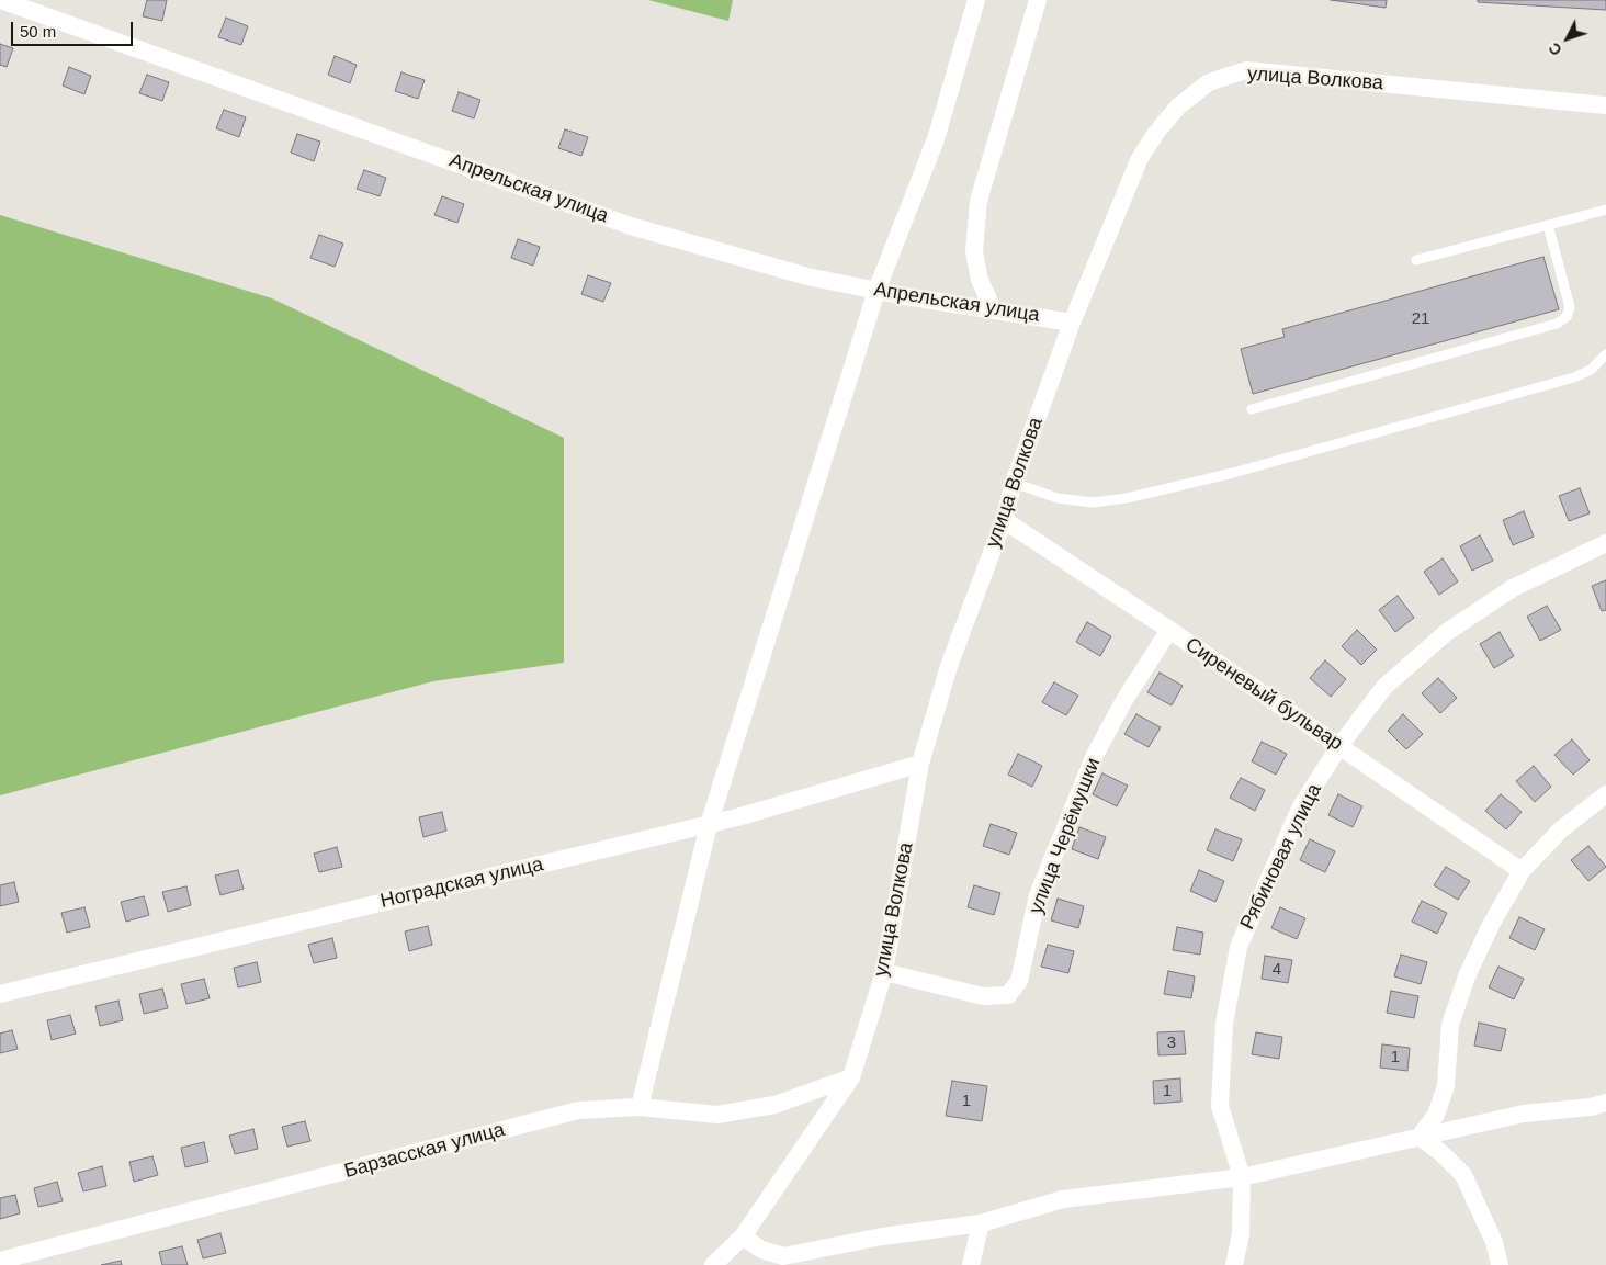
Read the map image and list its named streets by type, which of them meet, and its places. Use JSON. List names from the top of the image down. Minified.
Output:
{"streets":{"street":["улица Волкова","Апрельская улица","Сиреневый бульвар","улица Черёмушки","Рябиновая улица","Ноградская улица","Барзасская улица"]},"crossings":[["улица Волкова","Апрельская улица"],["улица Волкова","Сиреневый бульвар"],["улица Волкова","улица Черёмушки"],["улица Волкова","Ноградская улица"],["улица Волкова","Барзасская улица"],["Сиреневый бульвар","улица Черёмушки"],["Сиреневый бульвар","Рябиновая улица"]],"house_numbers":["21","4","3","1","1","1"],"scale_bar":"50 m","north":"bottom left"}
